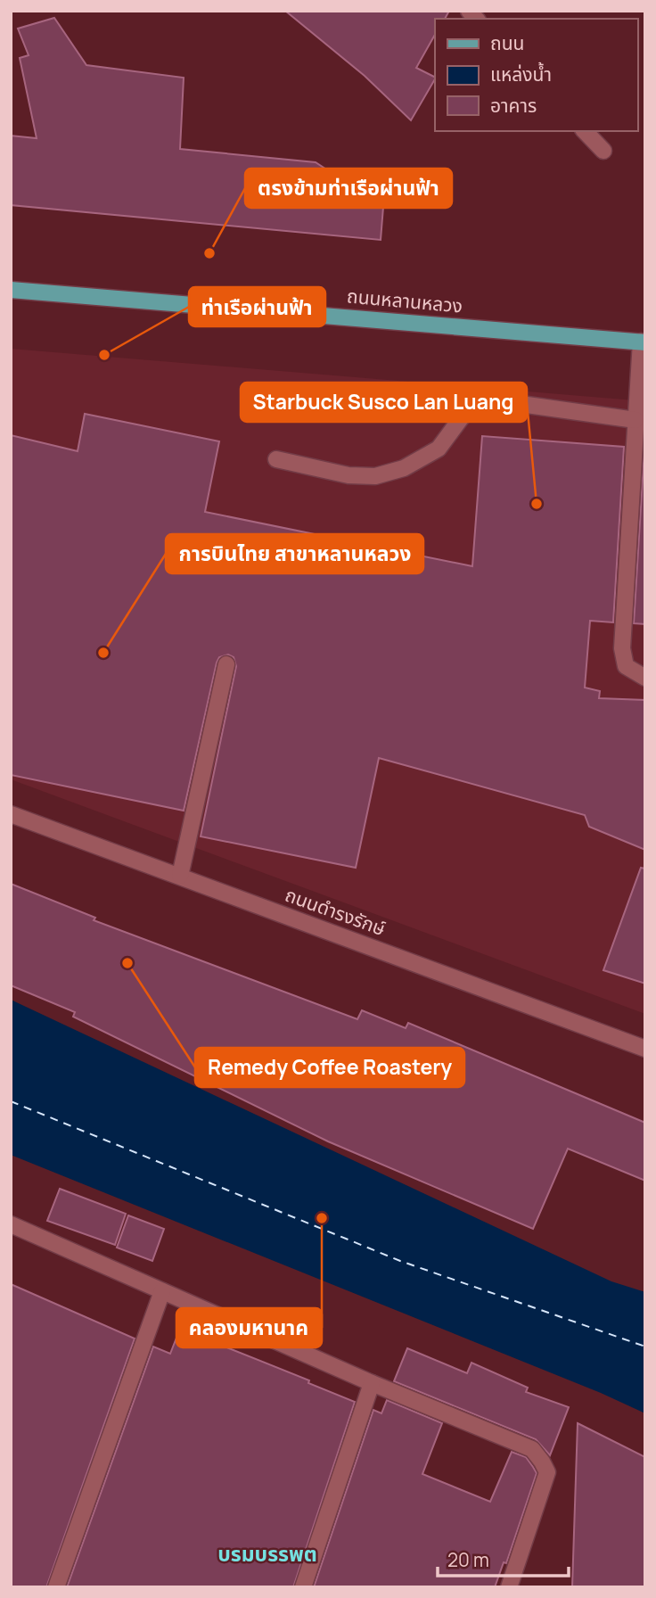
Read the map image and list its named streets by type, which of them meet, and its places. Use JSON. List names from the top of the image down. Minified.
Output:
{"streets":{"main road":["ถนนหลานหลวง"],"street":["ถนนดำรงรักษ์"]},"districts":["บรมบรรพต"],"places":["ตรงข้ามท่าเรือผ่านฟ้า","ท่าเรือผ่านฟ้า","Starbuck Susco Lan Luang","การบินไทย สาขาหลานหลวง","Remedy Coffee Roastery","คลองมหานาค"],"legend":["ถนน","แหล่งน้ำ","อาคาร"],"scale_bar":"20 m"}
